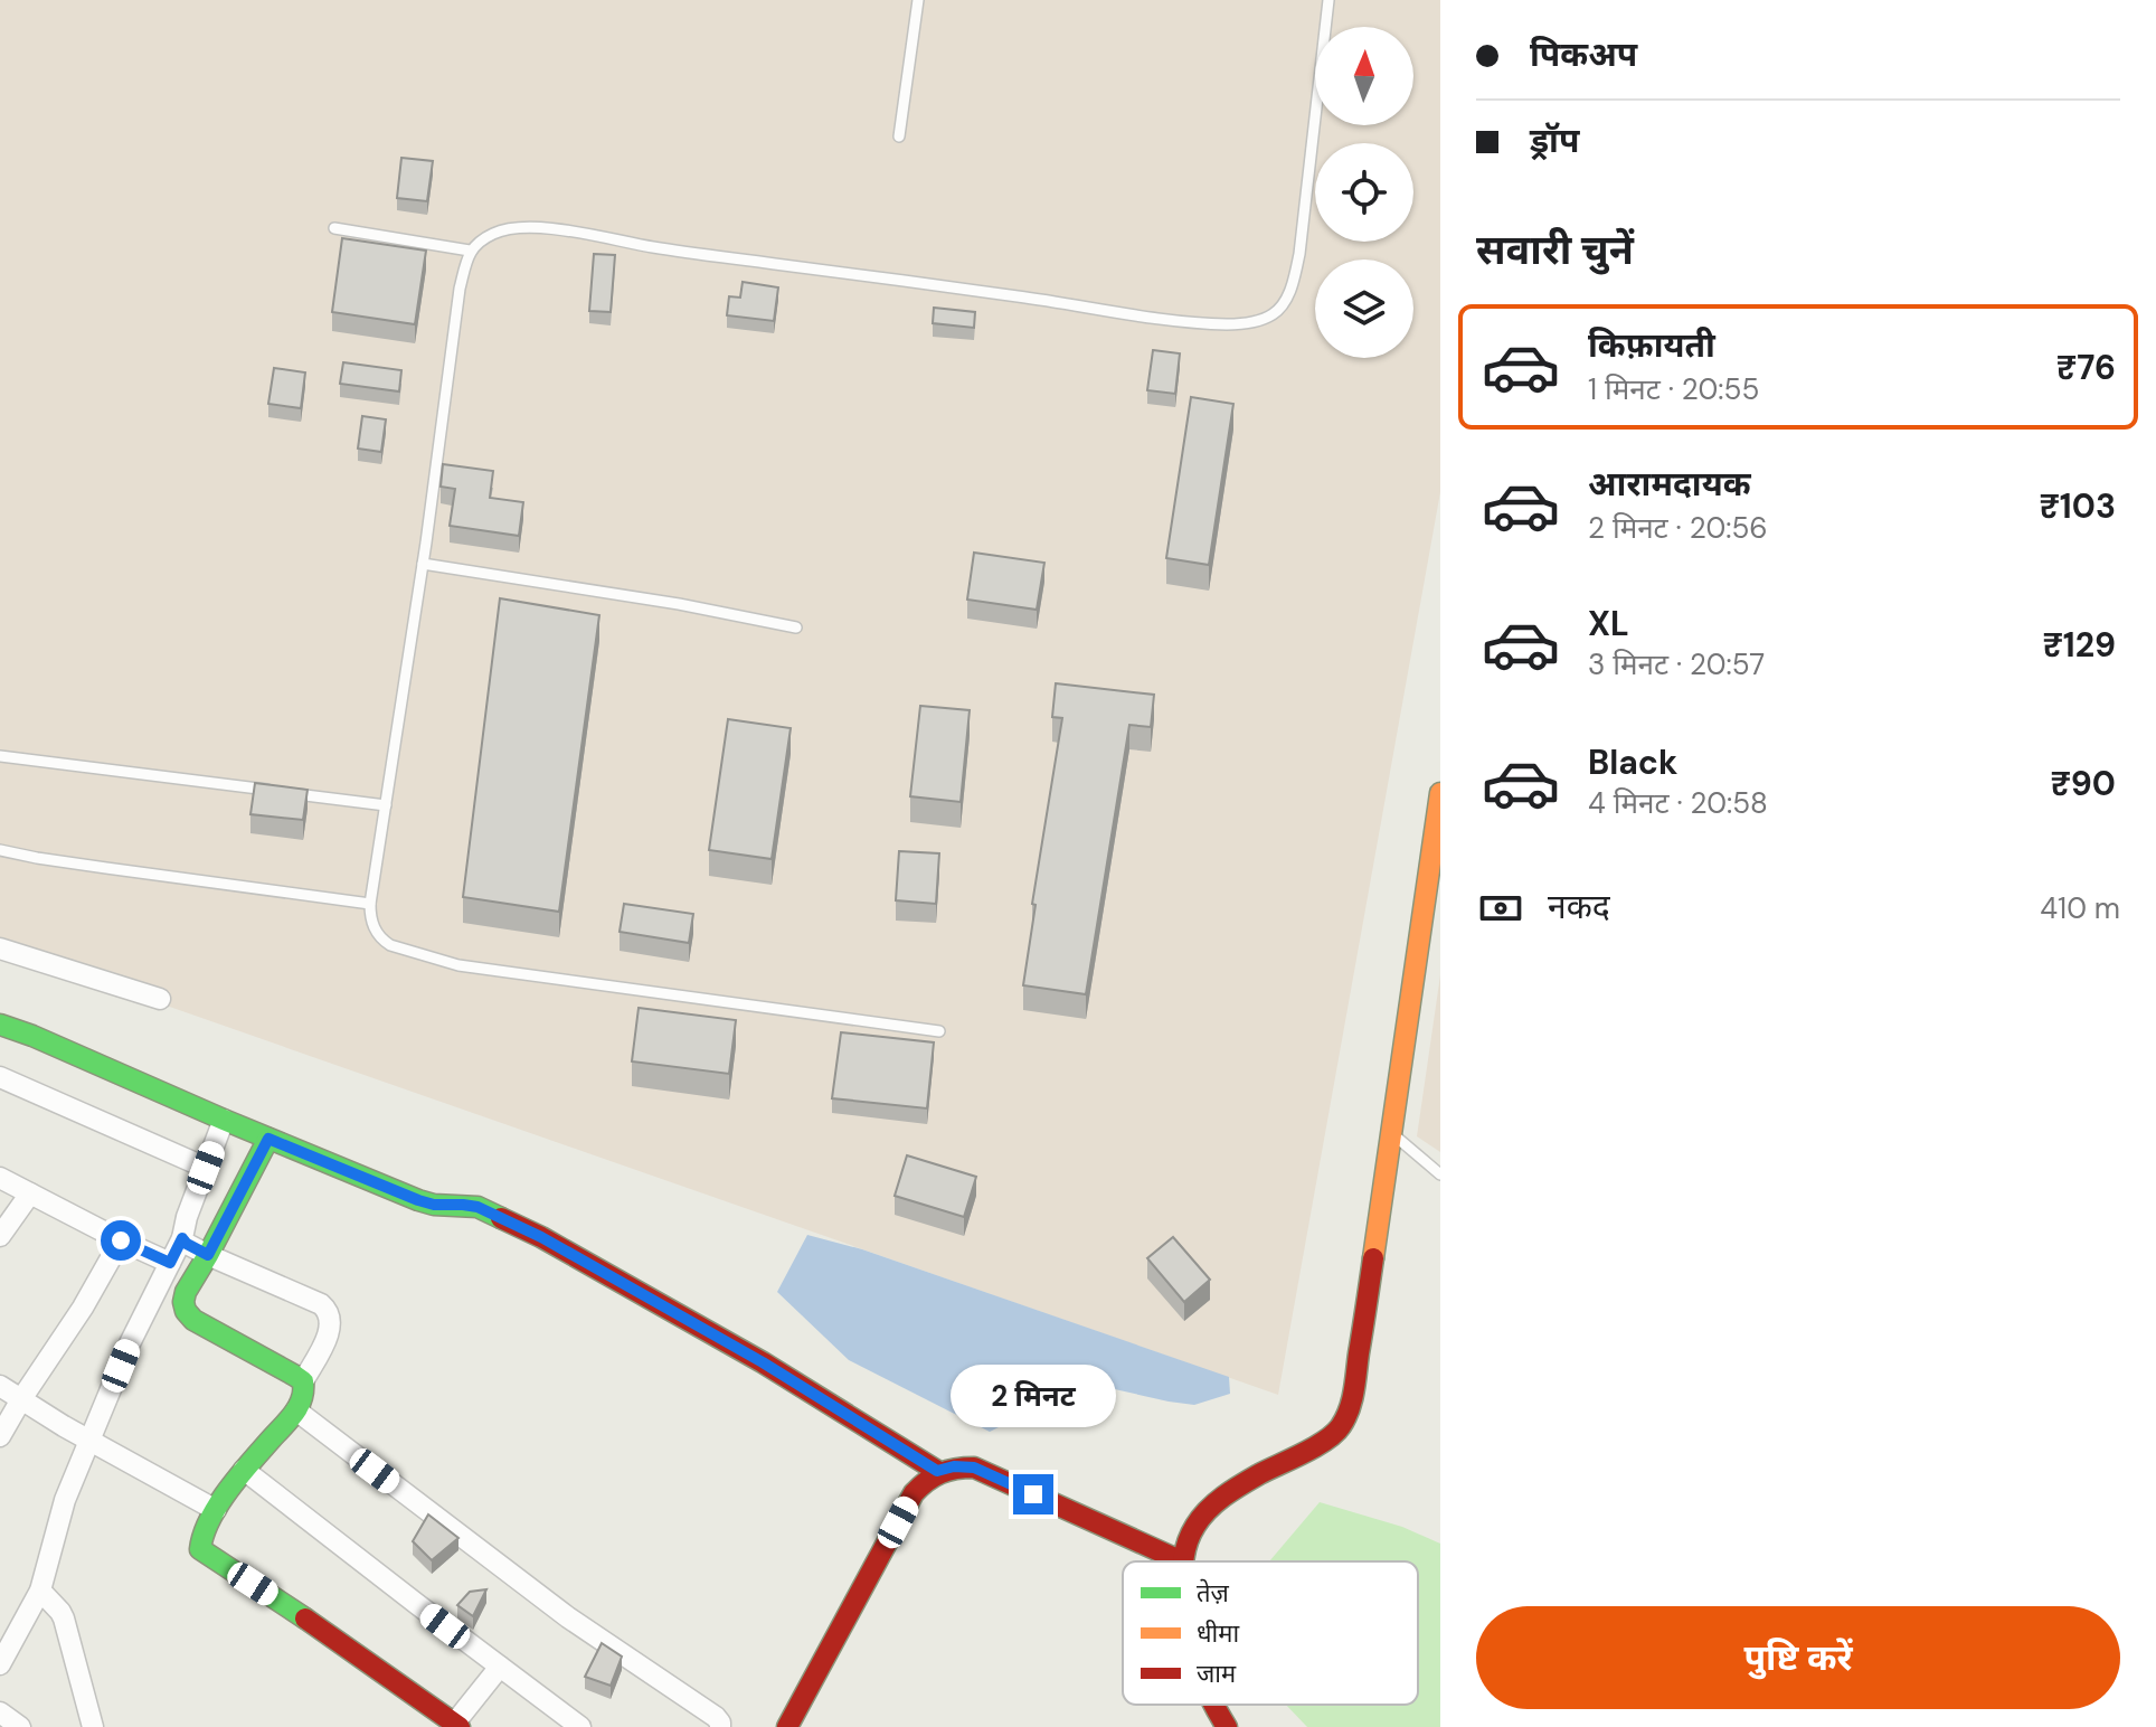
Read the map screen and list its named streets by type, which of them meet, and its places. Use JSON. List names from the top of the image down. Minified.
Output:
{"legend":["तेज़","धीमा","जाम"],"north":"top","page":{"banner":["पिकअप","ड्रॉप"],"heading":"सवारी चुनें","list":[{"name":"किफ़ायती","note":"1 मिनट · 20:55","value":"₹76"},{"name":"आरामदायक","note":"2 मिनट · 20:56","value":"₹103"},{"name":"XL","note":"3 मिनट · 20:57","value":"₹129"},{"name":"Black","note":"4 मिनट · 20:58","value":"₹90"}],"pay":["नकद","410 m"],"bubble":"2 मिनट","buttons":"पुष्टि करें"}}
